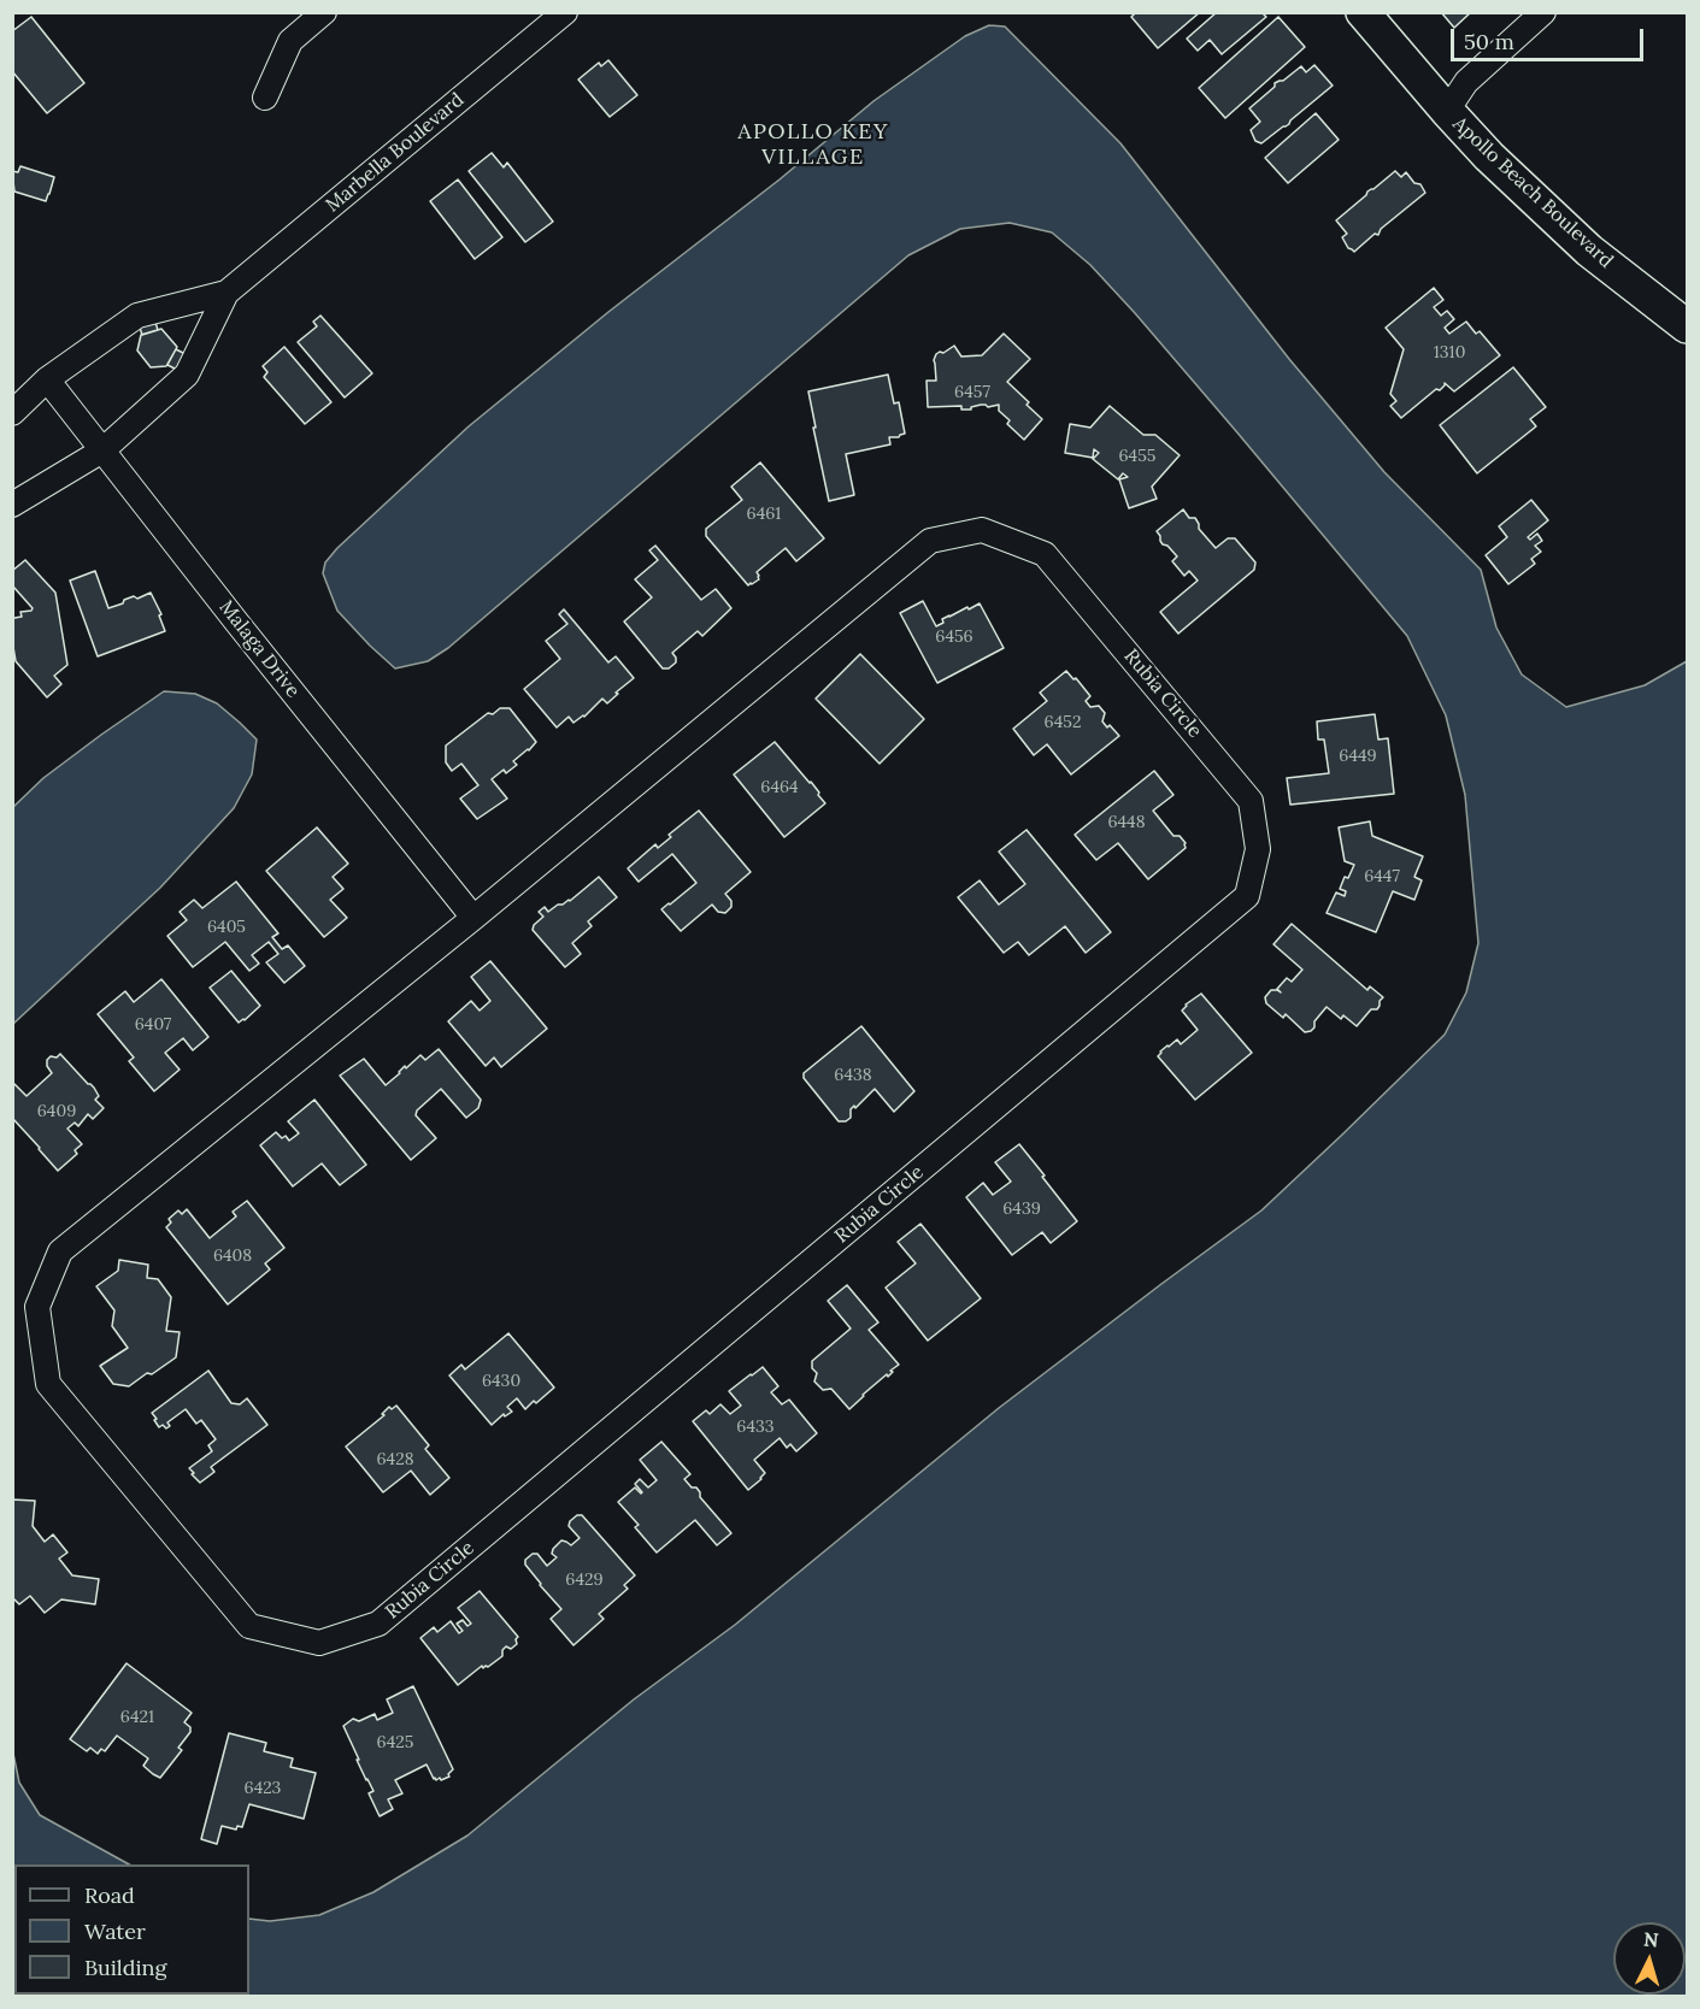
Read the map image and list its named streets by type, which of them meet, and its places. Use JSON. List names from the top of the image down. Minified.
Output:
{"streets":{"main road":["Apollo Beach Boulevard"],"street":["Marbella Boulevard","Malaga Drive","Rubia Circle"]},"crossings":[["Marbella Boulevard","Malaga Drive"],["Malaga Drive","Rubia Circle"]],"districts":["APOLLO KEY VILLAGE"],"house_numbers":["1310","6457","6455","6461","6456","6452","6449","6464","6448","6447","6405","6407","6438","6409","6439","6408","6430","6433","6428","6429","6421","6425","6423"],"legend":["Road","Water","Building"],"scale_bar":"50 m","north":"top"}
